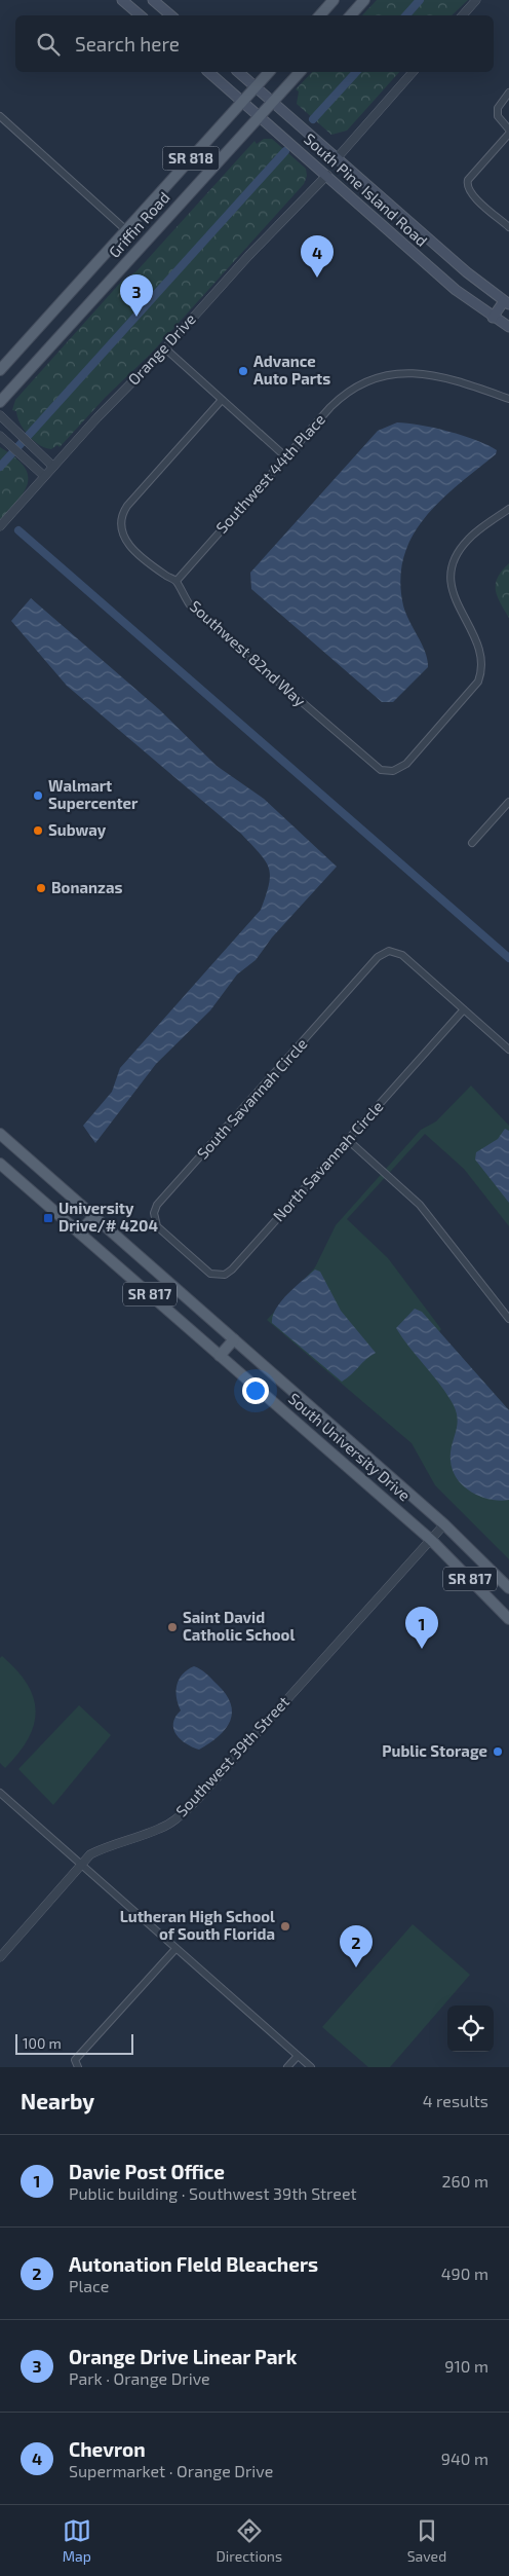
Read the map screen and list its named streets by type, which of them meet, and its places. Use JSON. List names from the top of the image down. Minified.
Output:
{"streets":{"main road":["SR 818","South Pine Island Road","Griffin Road","SR 817","South University Drive"],"street":["Orange Drive","Southwest 44th Place","Southwest 82nd Way","South Savannah Circle","North Savannah Circle","Southwest 39th Street"]},"crossings":[["South Pine Island Road","Griffin Road"],["South Pine Island Road","Orange Drive"],["Southwest 44th Place","Southwest 82nd Way"],["South Savannah Circle","North Savannah Circle"],["South University Drive","Southwest 39th Street"]],"places":{"other":["Advance Auto Parts","Walmart Supercenter","Subway","Bonanzas","Saint David Catholic School","Public Storage","Lutheran High School of South Florida"],"transit":["University Drive/# 4204"]},"scale_bar":"100 m","page":{"search":"Search here","pins":["4","3","1","2"],"scale":"100 m","heading":["Nearby","4 results"],"list":[{"mark":"1","name":"Davie Post Office","note":"Public building · Southwest 39th Street","value":"260 m"},{"mark":"2","name":"Autonation FIeld Bleachers","note":"Place","value":"490 m"},{"mark":"3","name":"Orange Drive Linear Park","note":"Park · Orange Drive","value":"910 m"},{"mark":"4","name":"Chevron","note":"Supermarket · Orange Drive","value":"940 m"}],"nav":["Map","Directions","Saved"]}}
